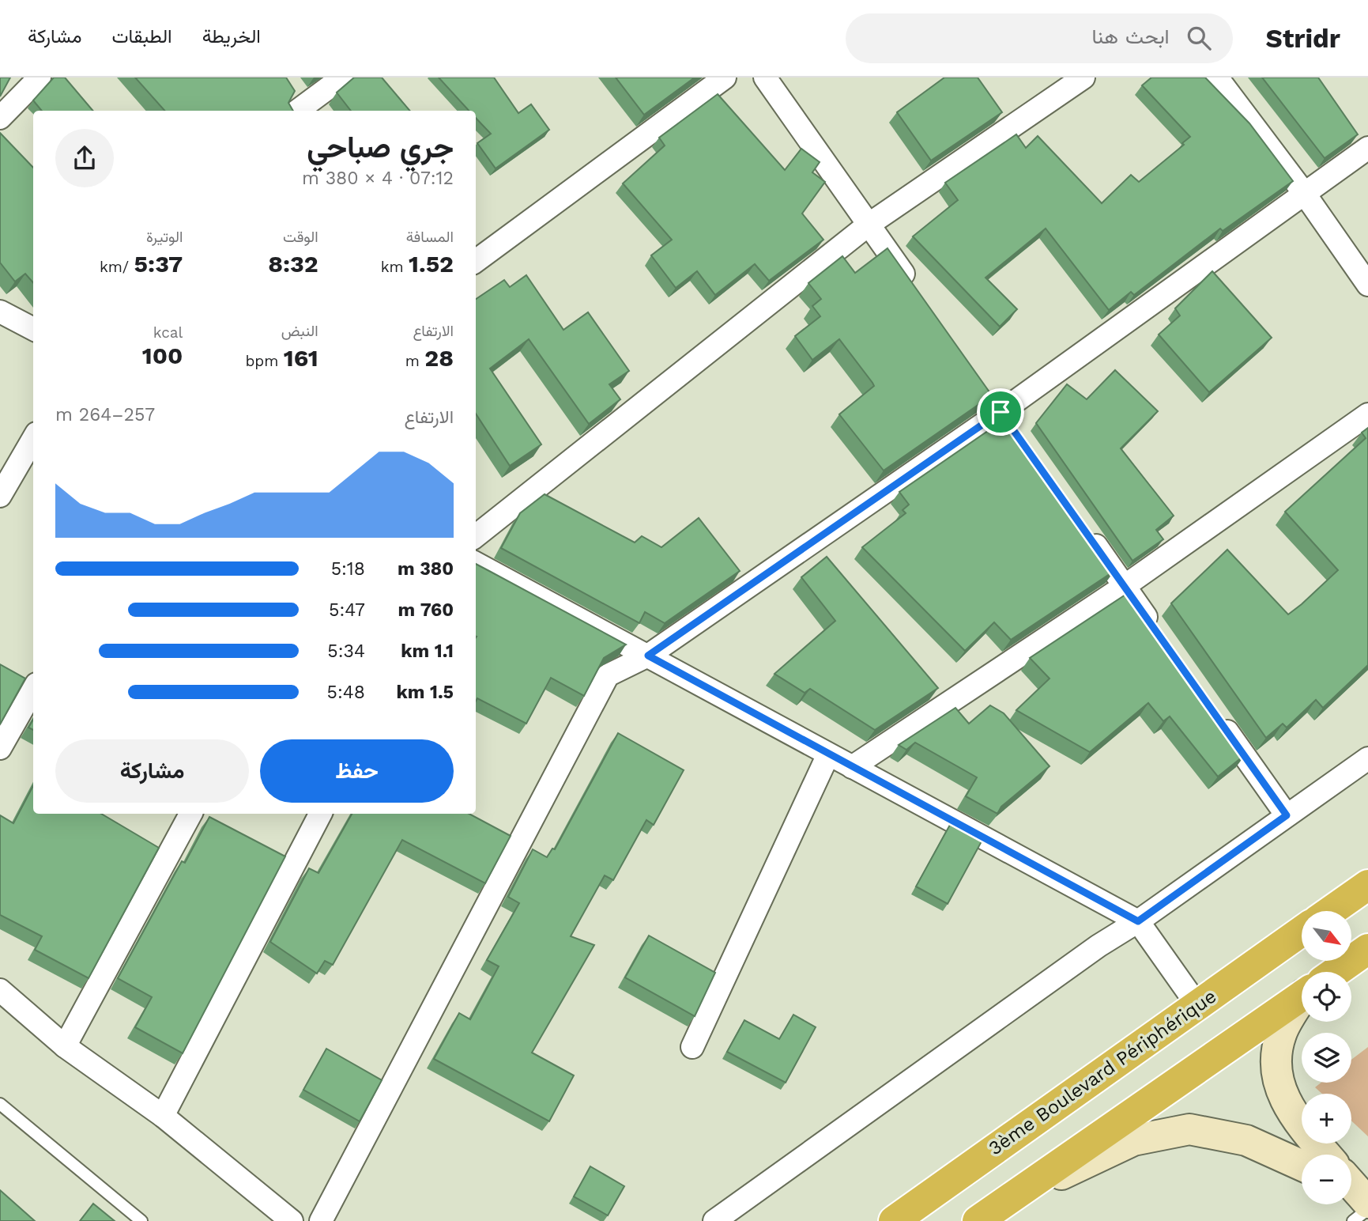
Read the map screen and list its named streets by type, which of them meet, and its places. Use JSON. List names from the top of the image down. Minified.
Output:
{"streets":{"highway":["3ème Boulevard Périphérique"]},"north":"bottom right","page":{"header":"Stridr","search":"ابحث هنا","nav":["الخريطة","الطبقات","مشاركة"],"heading":["جري صباحي","07:12 · 4 × 380 m"],"stats":[["المسافة","1.52 km"],["الوقت","8:32"],["الوتيرة","5:37 /km"],["الارتفاع","28 m"],["النبض","161 bpm"],["kcal","100"]],"chart":["الارتفاع","257–264 m"],"list":[{"name":"380 m","note":"5:18"},{"name":"760 m","note":"5:47"},{"name":"1.1 km","note":"5:34"},{"name":"1.5 km","note":"5:48"}],"buttons":["حفظ","مشاركة"],"map_buttons":["+","−"]}}
